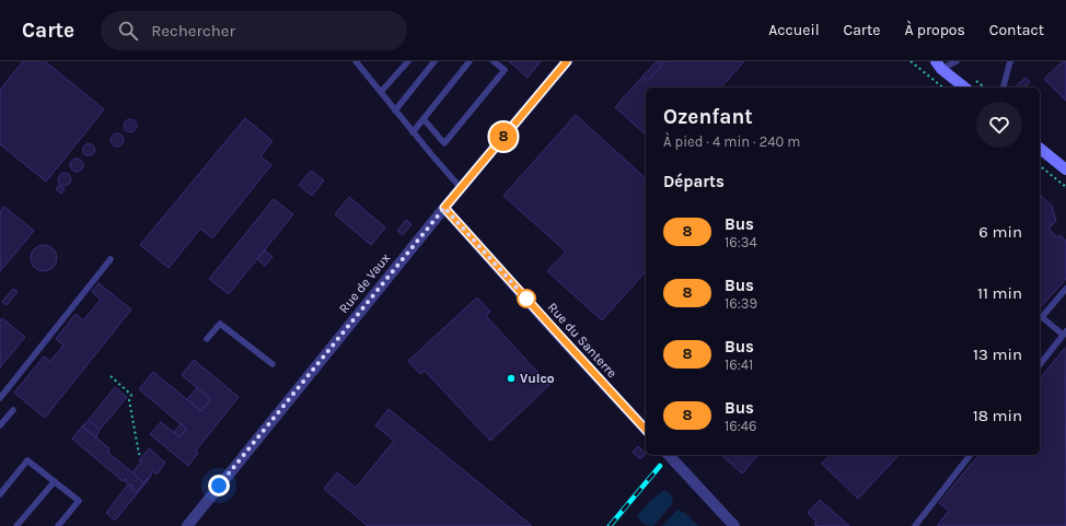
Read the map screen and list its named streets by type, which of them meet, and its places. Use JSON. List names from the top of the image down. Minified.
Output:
{"streets":{"street":["Rue de Vaux","Rue du Santerre"]},"crossings":[["Rue de Vaux","Rue du Santerre"]],"places":["Vulco"],"lines":["bus line 8"],"page":{"header":"Carte","search":"Rechercher","nav":["Accueil","Carte","À propos","Contact"],"on_map":"8","heading":[["Ozenfant","À pied · 4 min · 240 m"],"Départs"],"list":[{"mark":"8","name":"Bus","note":"16:34","value":"6 min"},{"mark":"8","name":"Bus","note":"16:39","value":"11 min"},{"mark":"8","name":"Bus","note":"16:41","value":"13 min"},{"mark":"8","name":"Bus","note":"16:46","value":"18 min"}]}}
